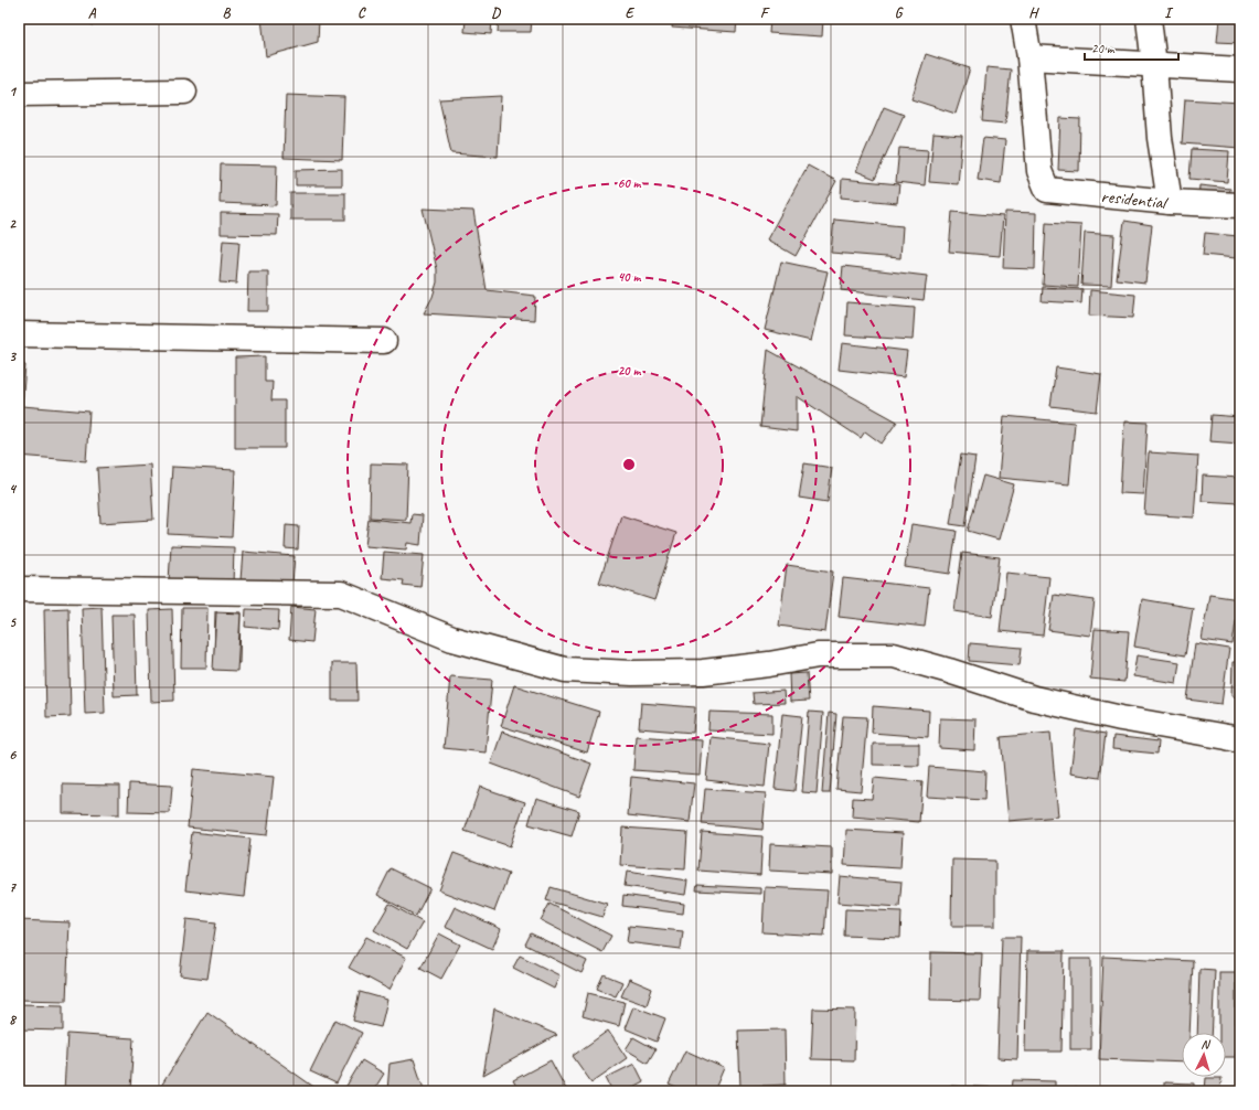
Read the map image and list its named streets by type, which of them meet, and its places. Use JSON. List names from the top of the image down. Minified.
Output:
{"streets":{"street":["residential"]},"scale_bar":"20 m","north":"top","grid":{"columns":["A","B","C","D","E","F","G","H","I"],"rows":["1","2","3","4","5","6","7","8"]},"rings":["60 m","40 m","20 m"]}
